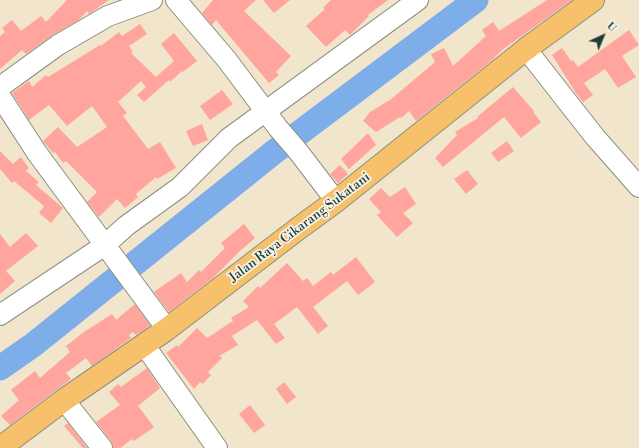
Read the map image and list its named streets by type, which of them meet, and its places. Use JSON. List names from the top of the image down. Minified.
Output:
{"streets":{"main road":["Jalan Raya Cikarang Sukatani"]},"north":"top right"}
